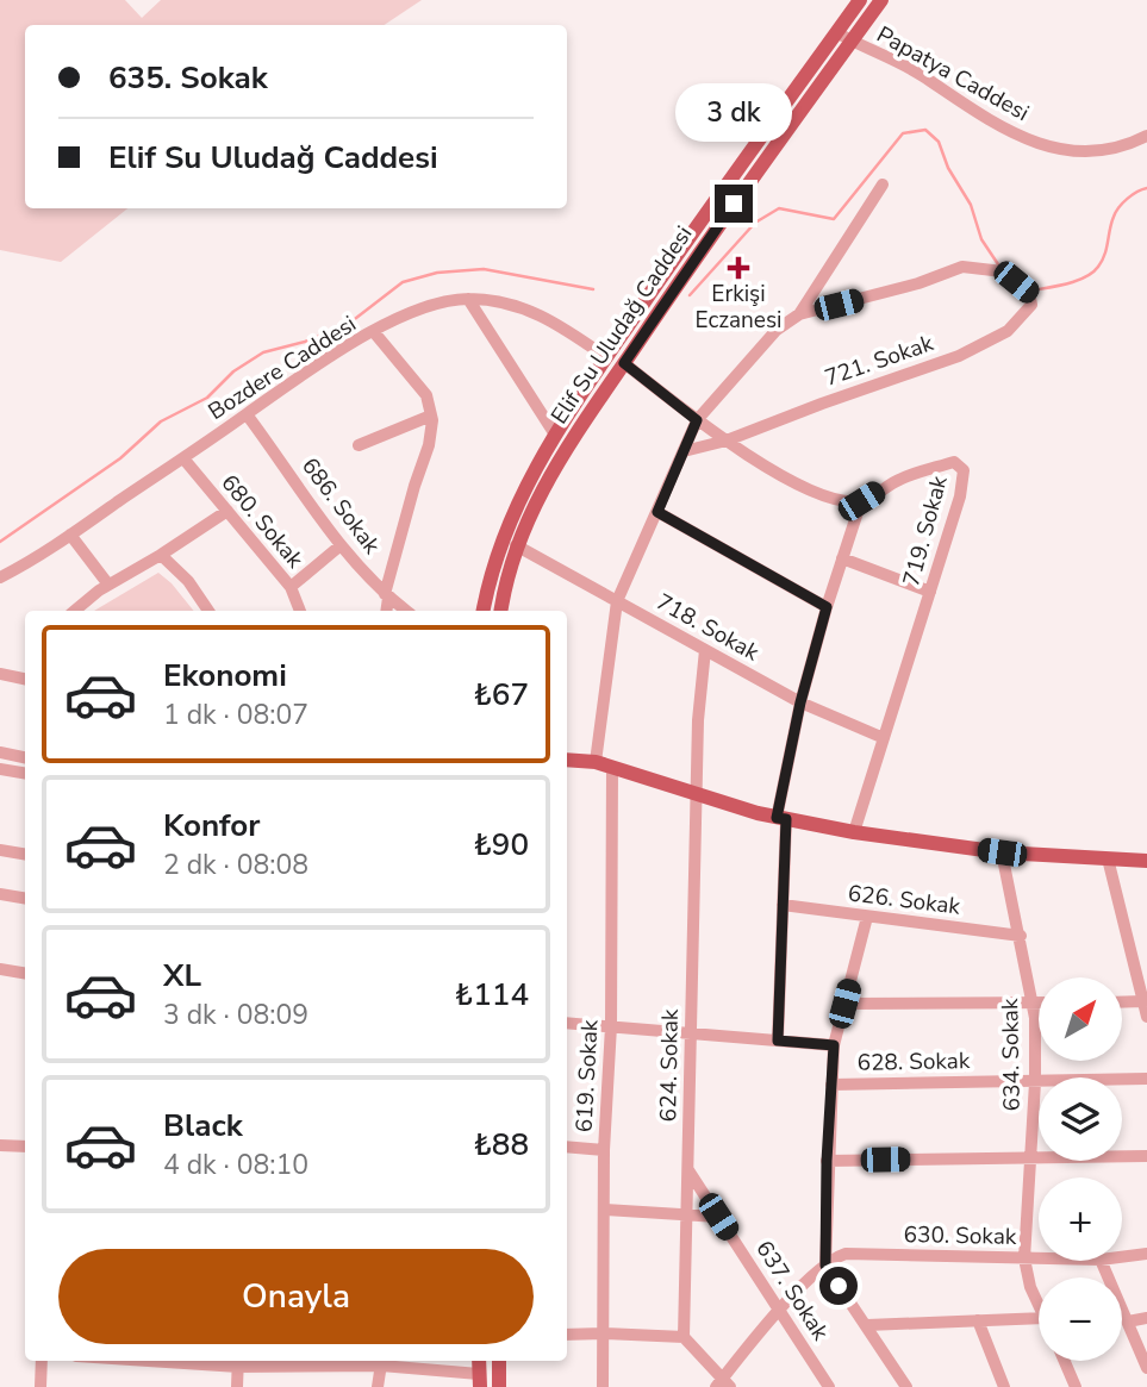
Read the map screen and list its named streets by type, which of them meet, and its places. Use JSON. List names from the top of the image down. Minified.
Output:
{"streets":{"main road":["Elif Su Uludağ Caddesi"],"street":["Papatya Caddesi","721. Sokak","Bozdere Caddesi","686. Sokak","680. Sokak","719. Sokak","718. Sokak","626. Sokak","634. Sokak","628. Sokak","624. Sokak","619. Sokak","630. Sokak","637. Sokak"]},"crossings":[["Papatya Caddesi","Elif Su Uludağ Caddesi"],["Elif Su Uludağ Caddesi","Bozdere Caddesi"],["Elif Su Uludağ Caddesi","718. Sokak"],["Bozdere Caddesi","686. Sokak"],["Bozdere Caddesi","680. Sokak"],["719. Sokak","718. Sokak"],["718. Sokak","624. Sokak"],["626. Sokak","634. Sokak"],["634. Sokak","628. Sokak"],["634. Sokak","630. Sokak"],["624. Sokak","637. Sokak"]],"places":{"health":["Erkişi Eczanesi"]},"north":"top right","page":{"banner":["635. Sokak","Elif Su Uludağ Caddesi"],"bubble":"3 dk","list":[{"name":"Ekonomi","note":"1 dk · 08:07","value":"₺67"},{"name":"Konfor","note":"2 dk · 08:08","value":"₺90"},{"name":"XL","note":"3 dk · 08:09","value":"₺114"},{"name":"Black","note":"4 dk · 08:10","value":"₺88"}],"map_buttons":["+","−"],"buttons":"Onayla"}}
